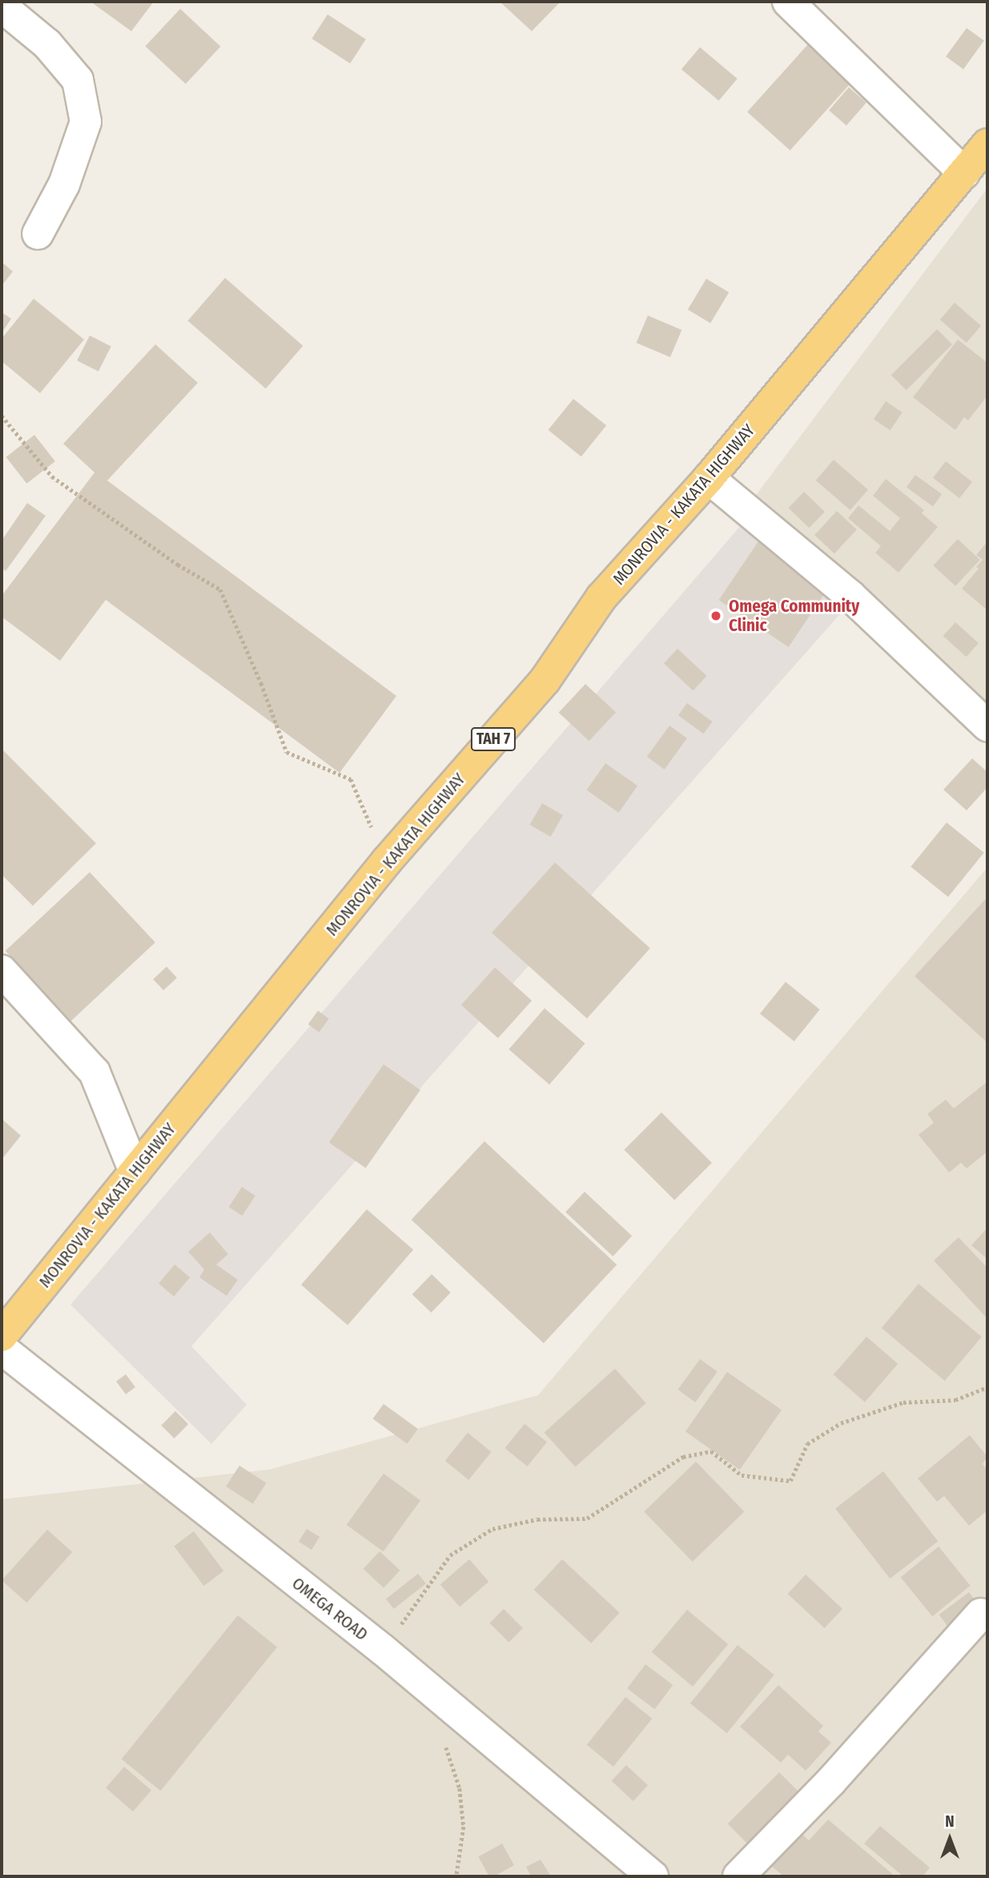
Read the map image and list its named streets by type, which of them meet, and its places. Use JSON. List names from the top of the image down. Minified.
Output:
{"streets":{"highway":["MONROVIA - KAKATA HIGHWAY","TAH 7"],"street":["OMEGA ROAD"]},"places":["Omega Community Clinic"],"north":"top"}
